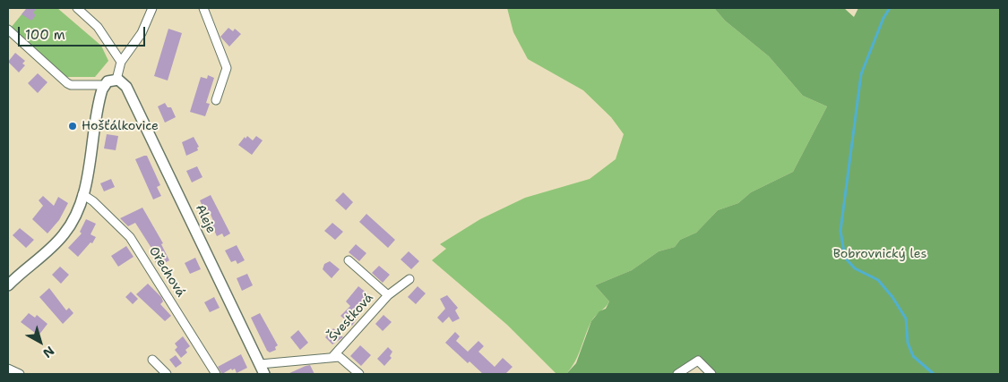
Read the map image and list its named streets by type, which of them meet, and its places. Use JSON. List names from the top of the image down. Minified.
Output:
{"streets":{"street":["Aleje","Ořechová","Švestková"]},"parks":["Bobrovnický les"],"places":["Hošťálkovice"],"scale_bar":"100 m","north":"bottom right"}
